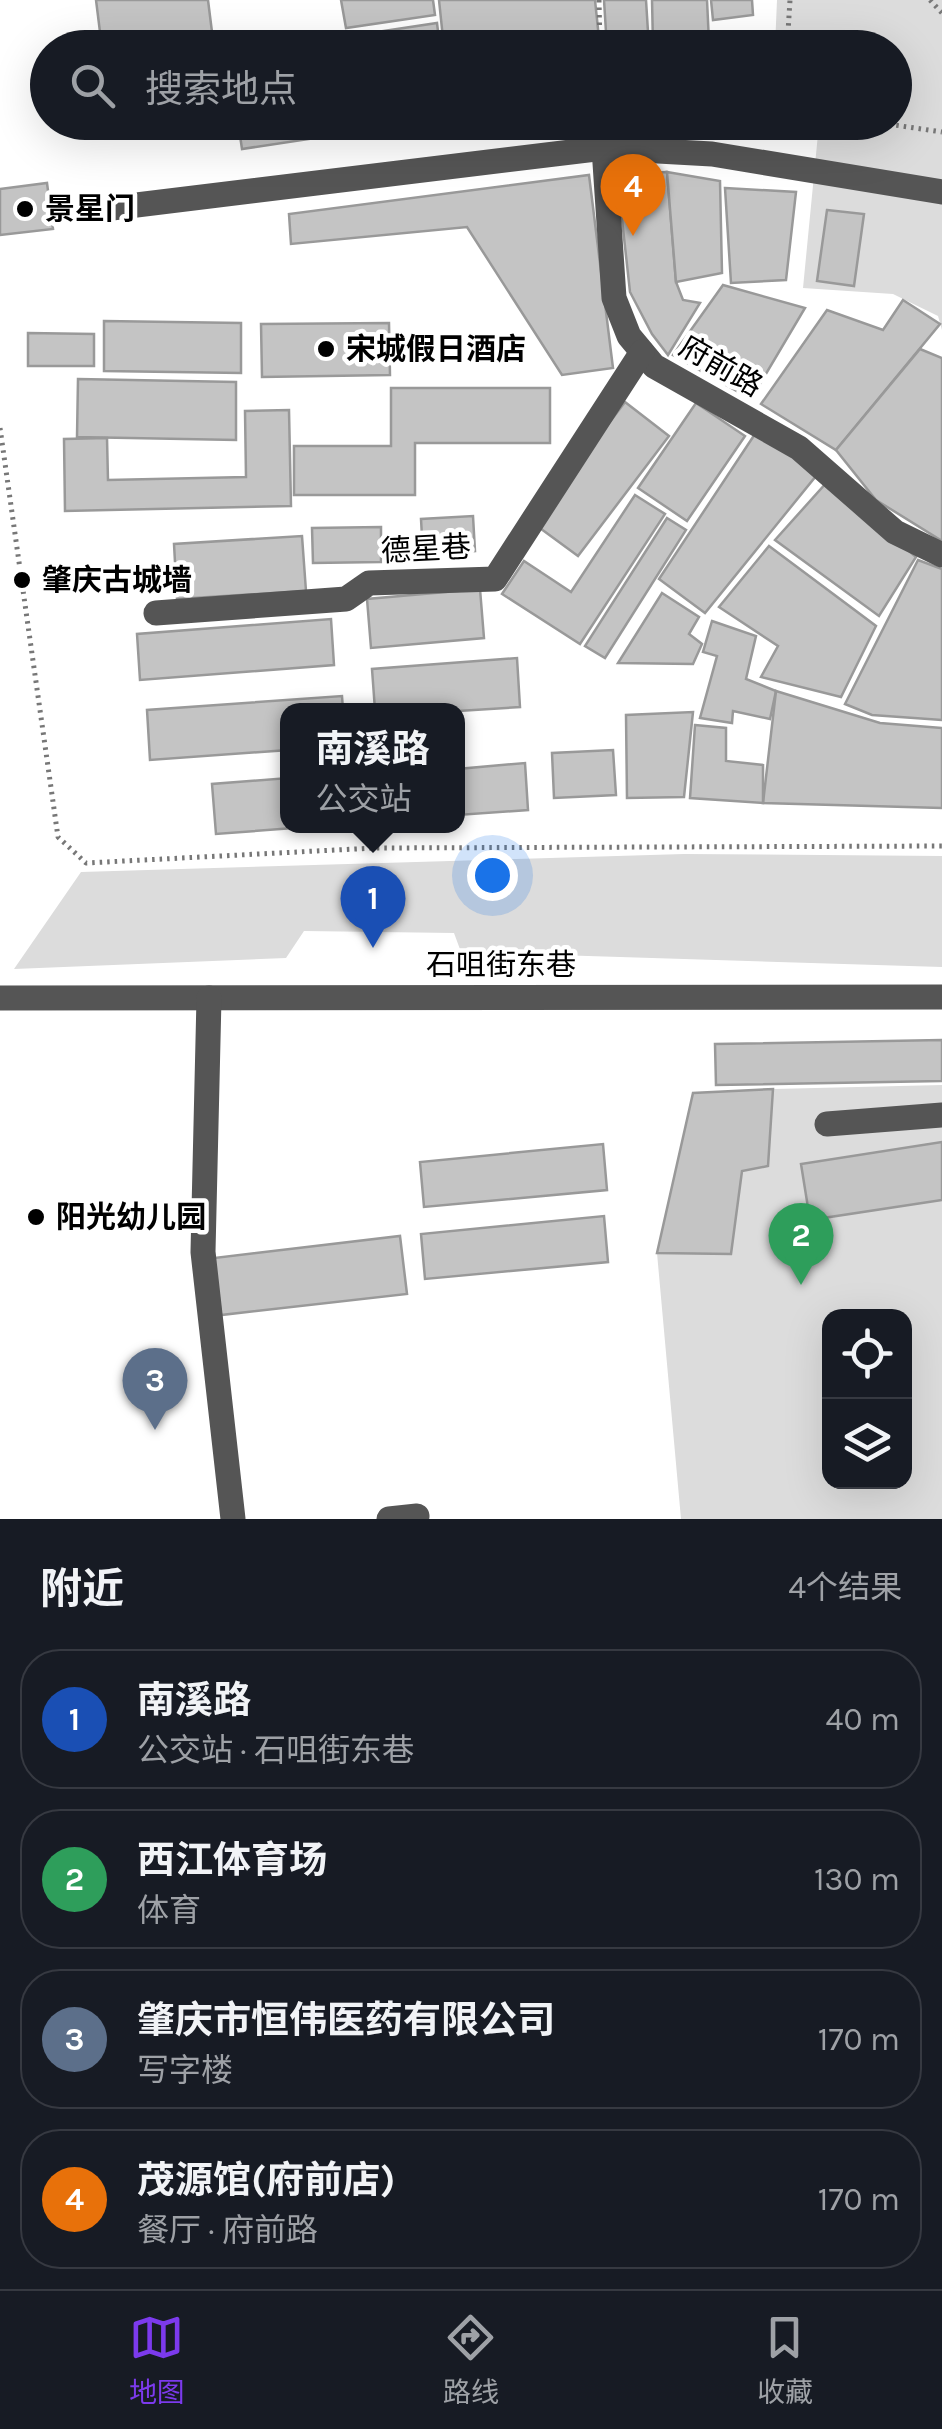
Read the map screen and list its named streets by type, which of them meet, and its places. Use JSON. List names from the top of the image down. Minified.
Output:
{"streets":{"street":["府前路","德星巷","石咀街东巷"]},"crossings":[["府前路","德星巷"]],"places":["景星门","宋城假日酒店","肇庆古城墙","阳光幼儿园"],"page":{"search":"搜索地点","pins":["4","1","2","3"],"popup":["南溪路","公交站"],"heading":["附近","4个结果"],"list":[{"mark":"1","name":"南溪路","note":"公交站 · 石咀街东巷","value":"40 m"},{"mark":"2","name":"西江体育场","note":"体育","value":"130 m"},{"mark":"3","name":"肇庆市恒伟医药有限公司","note":"写字楼","value":"170 m"},{"mark":"4","name":"茂源馆(府前店)","note":"餐厅 · 府前路","value":"170 m"}],"nav":["地图","路线","收藏"]}}
